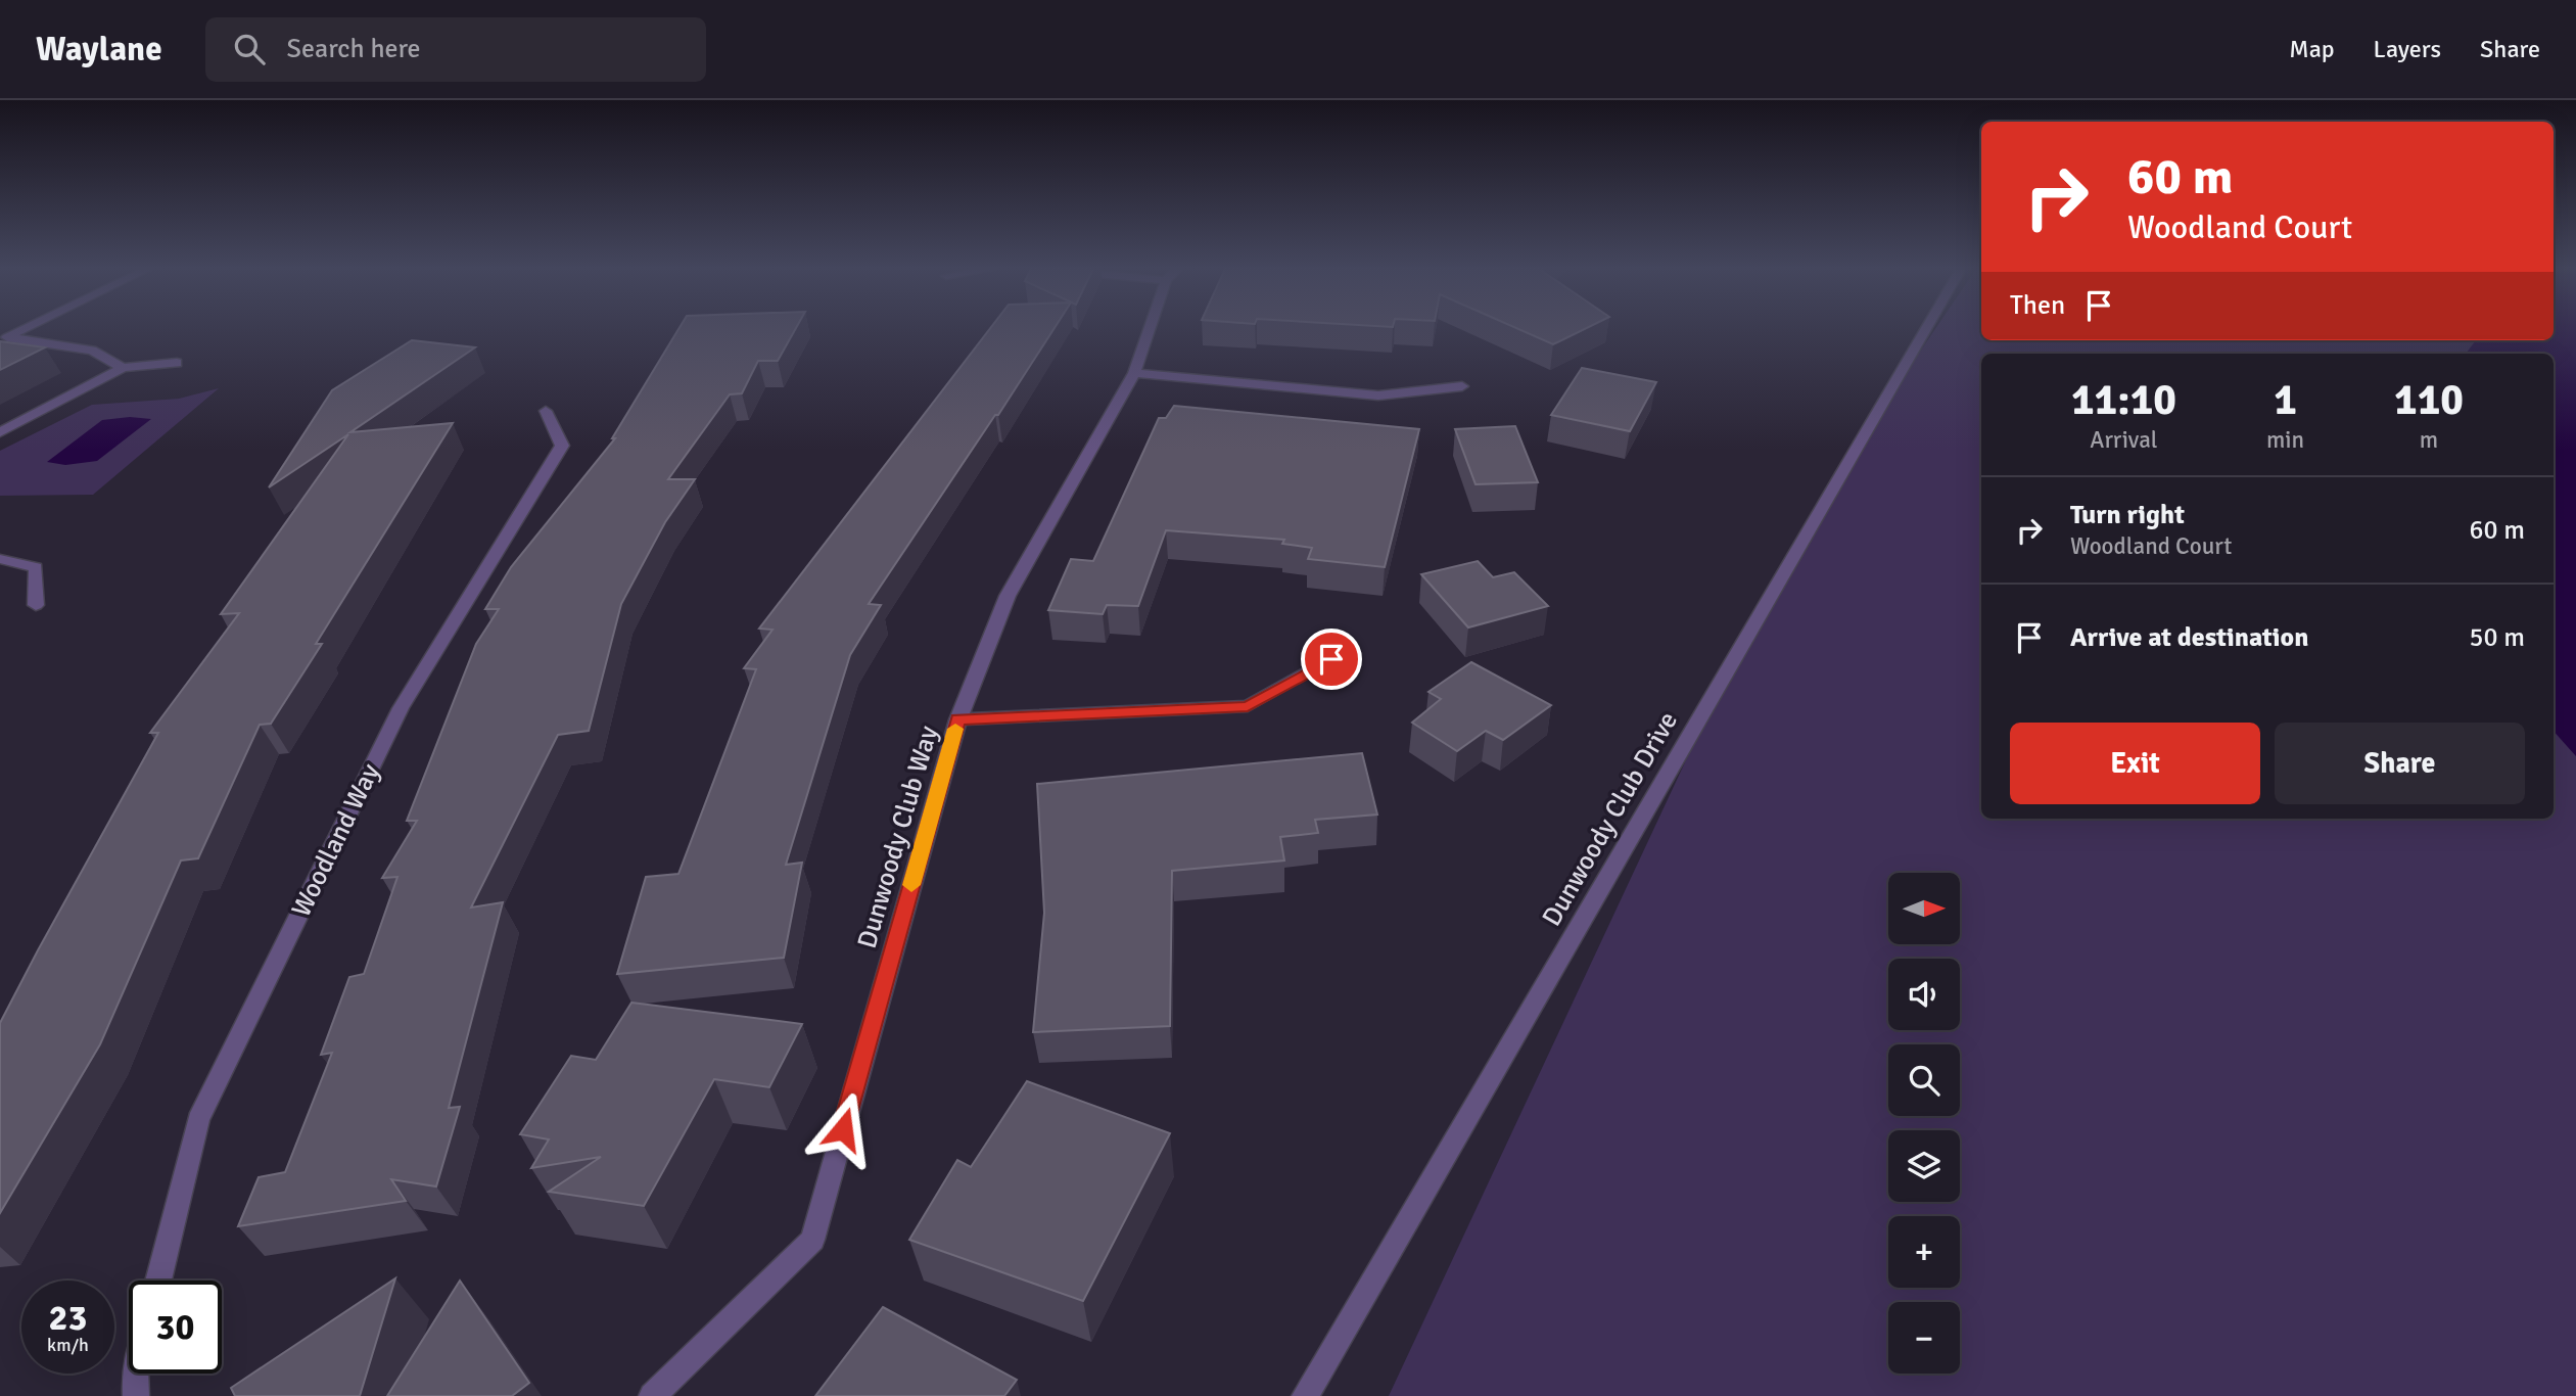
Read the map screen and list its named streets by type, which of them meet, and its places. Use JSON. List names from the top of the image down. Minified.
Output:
{"streets":{"street":["Dunwoody Club Drive","Dunwoody Club Way","Woodland Way"]},"north":"right","page":{"header":"Waylane","search":"Search here","nav":["Map","Layers","Share"],"turn":["60 m","Woodland Court"],"then":"Then","eta":["11:10","Arrival","1","min","110","m"],"list":[{"name":"Turn right","note":"Woodland Court","value":"60 m"},{"name":"Arrive at destination","value":"50 m"}],"buttons":["Exit","Share"],"map_buttons":["+","−"],"speed":"23 km/h","limit":"30"}}
